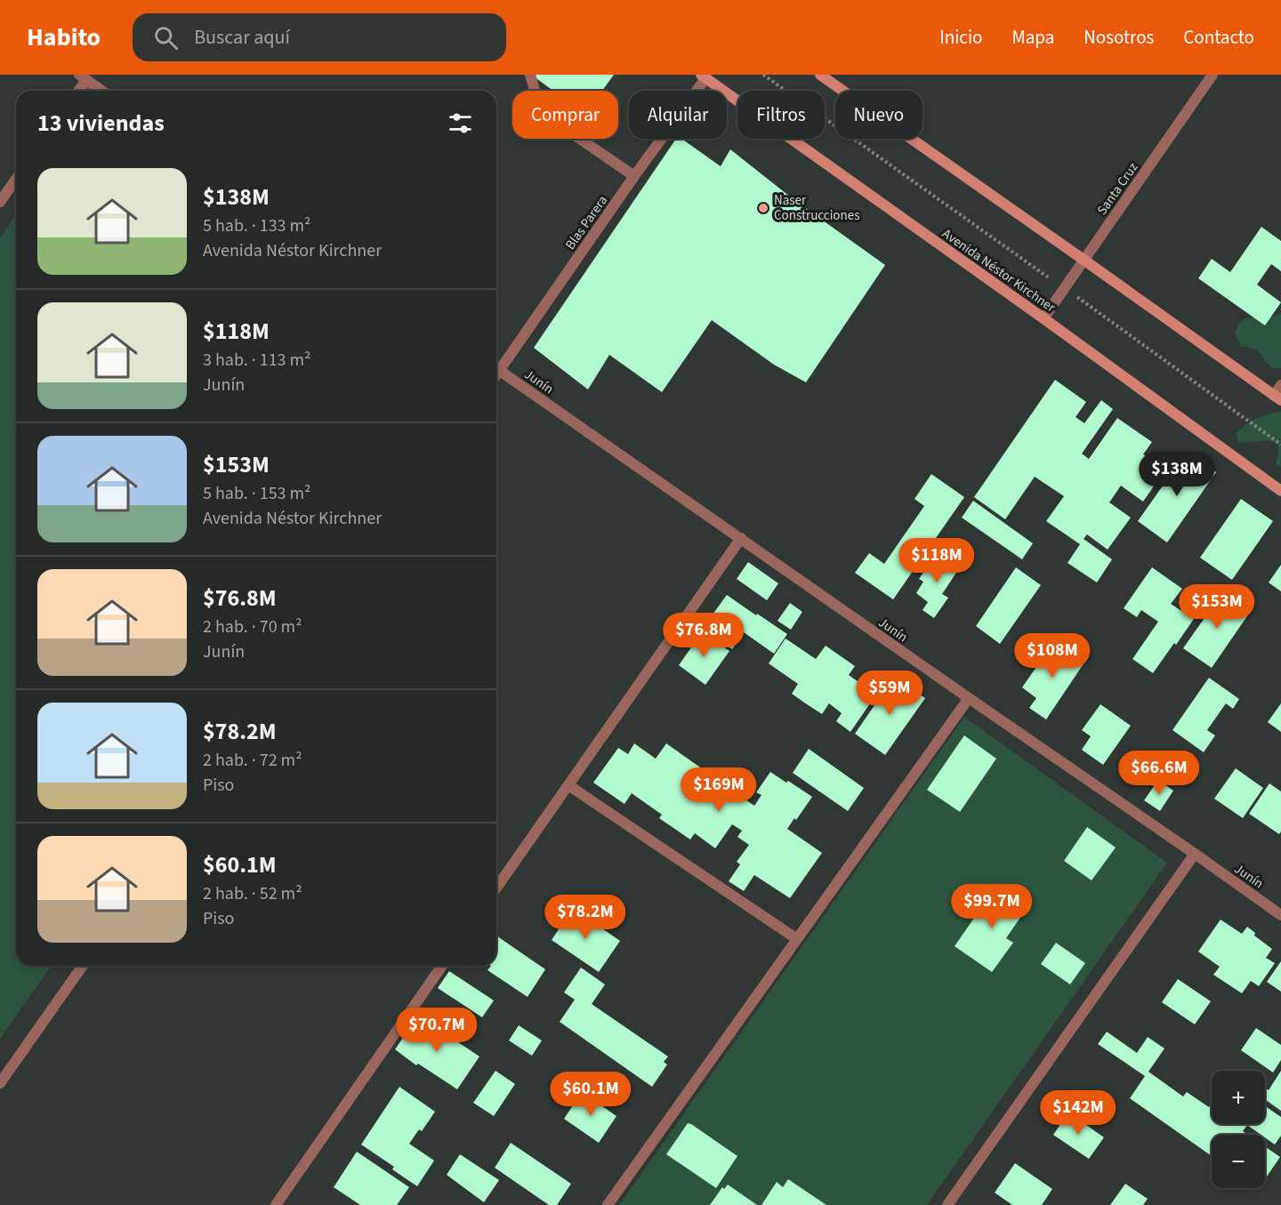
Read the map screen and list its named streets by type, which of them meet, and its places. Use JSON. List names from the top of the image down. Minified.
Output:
{"streets":{"main road":["Avenida Néstor Kirchner"],"street":["Santa Cruz","Blas Parera","Junín"]},"crossings":[["Santa Cruz","Avenida Néstor Kirchner"],["Blas Parera","Avenida Néstor Kirchner"]],"places":["Naser Construcciones"],"page":{"header":"Habito","search":"Buscar aquí","nav":["Inicio","Mapa","Nosotros","Contacto"],"chip":["Comprar","Alquilar","Filtros","Nuevo"],"heading":"13 viviendas","list":[{"name":"$138M","note":"5 hab. · 133 m² · Avenida Néstor Kirchner"},{"name":"$118M","note":"3 hab. · 113 m² · Junín"},{"name":"$153M","note":"5 hab. · 153 m² · Avenida Néstor Kirchner"},{"name":"$76.8M","note":"2 hab. · 70 m² · Junín"},{"name":"$78.2M","note":"2 hab. · 72 m² · Piso"},{"name":"$60.1M","note":"2 hab. · 52 m² · Piso"}],"price":["$138M","$118M","$153M","$76.8M","$108M","$59M","$66.6M","$169M","$99.7M","$78.2M","$70.7M","$60.1M","$142M"],"map_buttons":["+","−"]}}
